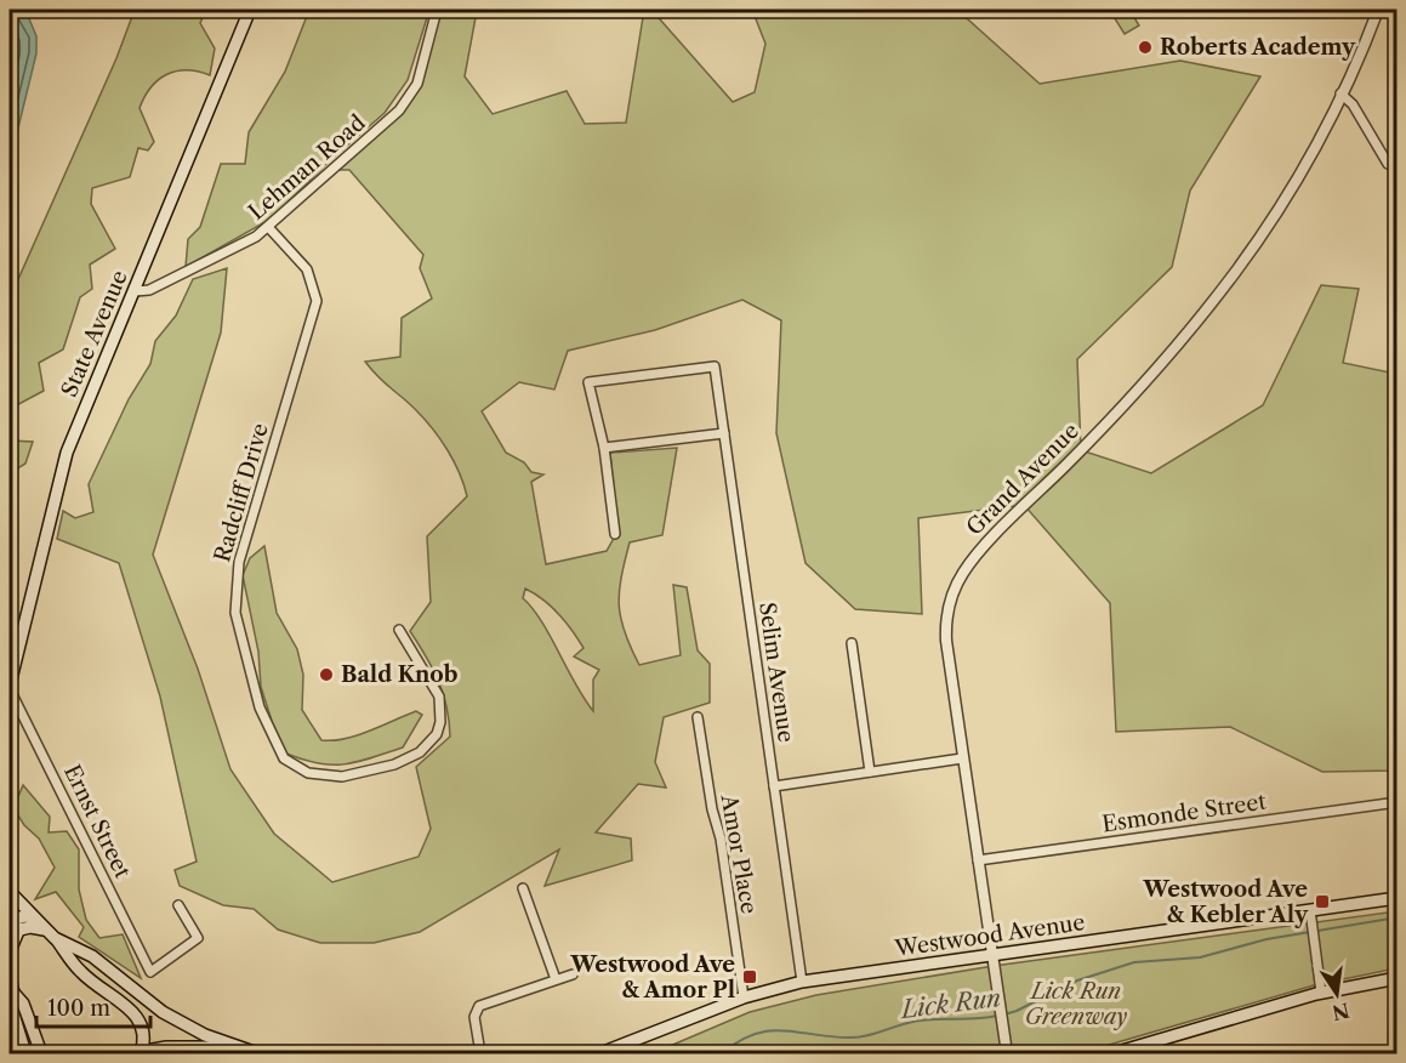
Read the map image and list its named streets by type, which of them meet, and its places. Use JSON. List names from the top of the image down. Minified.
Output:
{"streets":{"main road":["State Avenue","Westwood Avenue"],"street":["Lehman Road","Grand Avenue","Radcliff Drive","Selim Avenue","Esmonde Street","Ernst Street","Amor Place"]},"crossings":[["Lehman Road","State Avenue"],["Lehman Road","Radcliff Drive"],["State Avenue","Ernst Street"],["Grand Avenue","Esmonde Street"],["Grand Avenue","Westwood Avenue"],["Selim Avenue","Westwood Avenue"],["Amor Place","Westwood Avenue"]],"water":["Lick Run"],"parks":["Lick Run Greenway"],"places":{"other":["Roberts Academy","Bald Knob"],"transit":["Westwood Ave & Kebler Aly","Westwood Ave & Amor Pl"]},"scale_bar":"100 m","north":"bottom"}
